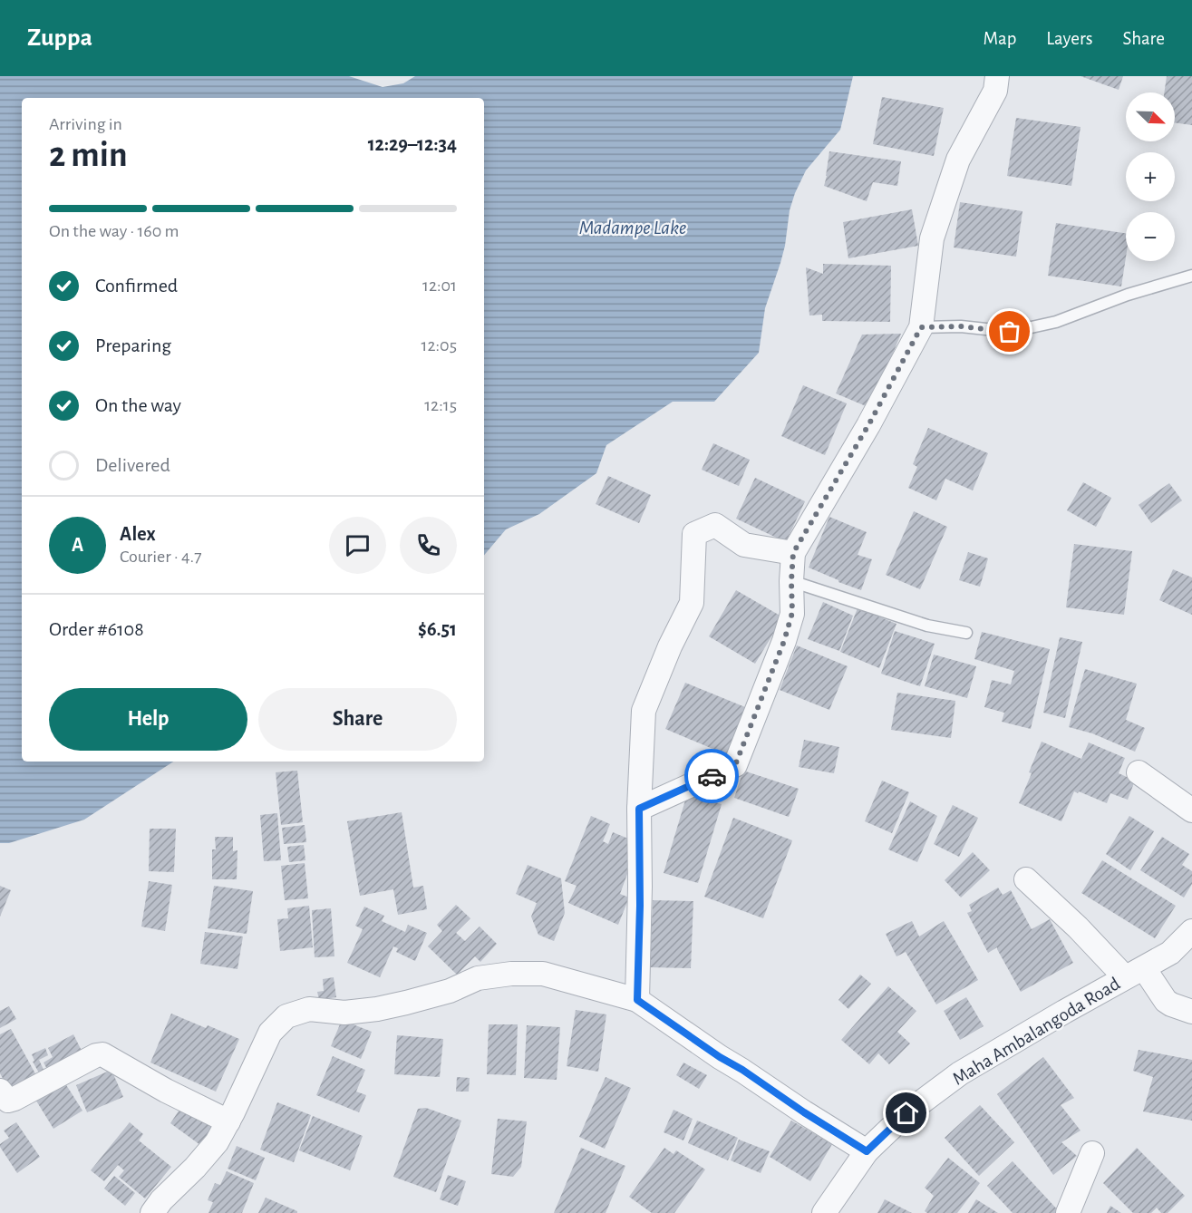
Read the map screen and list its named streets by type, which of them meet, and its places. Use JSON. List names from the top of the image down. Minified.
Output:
{"streets":{"street":["Maha Ambalangoda Road"]},"water":["Madampe Lake"],"north":"bottom right","page":{"header":"Zuppa","nav":["Map","Layers","Share"],"map_buttons":["+","−"],"heading":["2 min","Arriving in","12:29–12:34"],"panel":["Alex","Courier · 4.7","Order #6108","$6.51"],"bar":"On the way · 160 m","list":[["Confirmed","12:01"],["Preparing","12:05"],["On the way","12:15"],"Delivered"],"round":"A","buttons":["Help","Share"]}}
